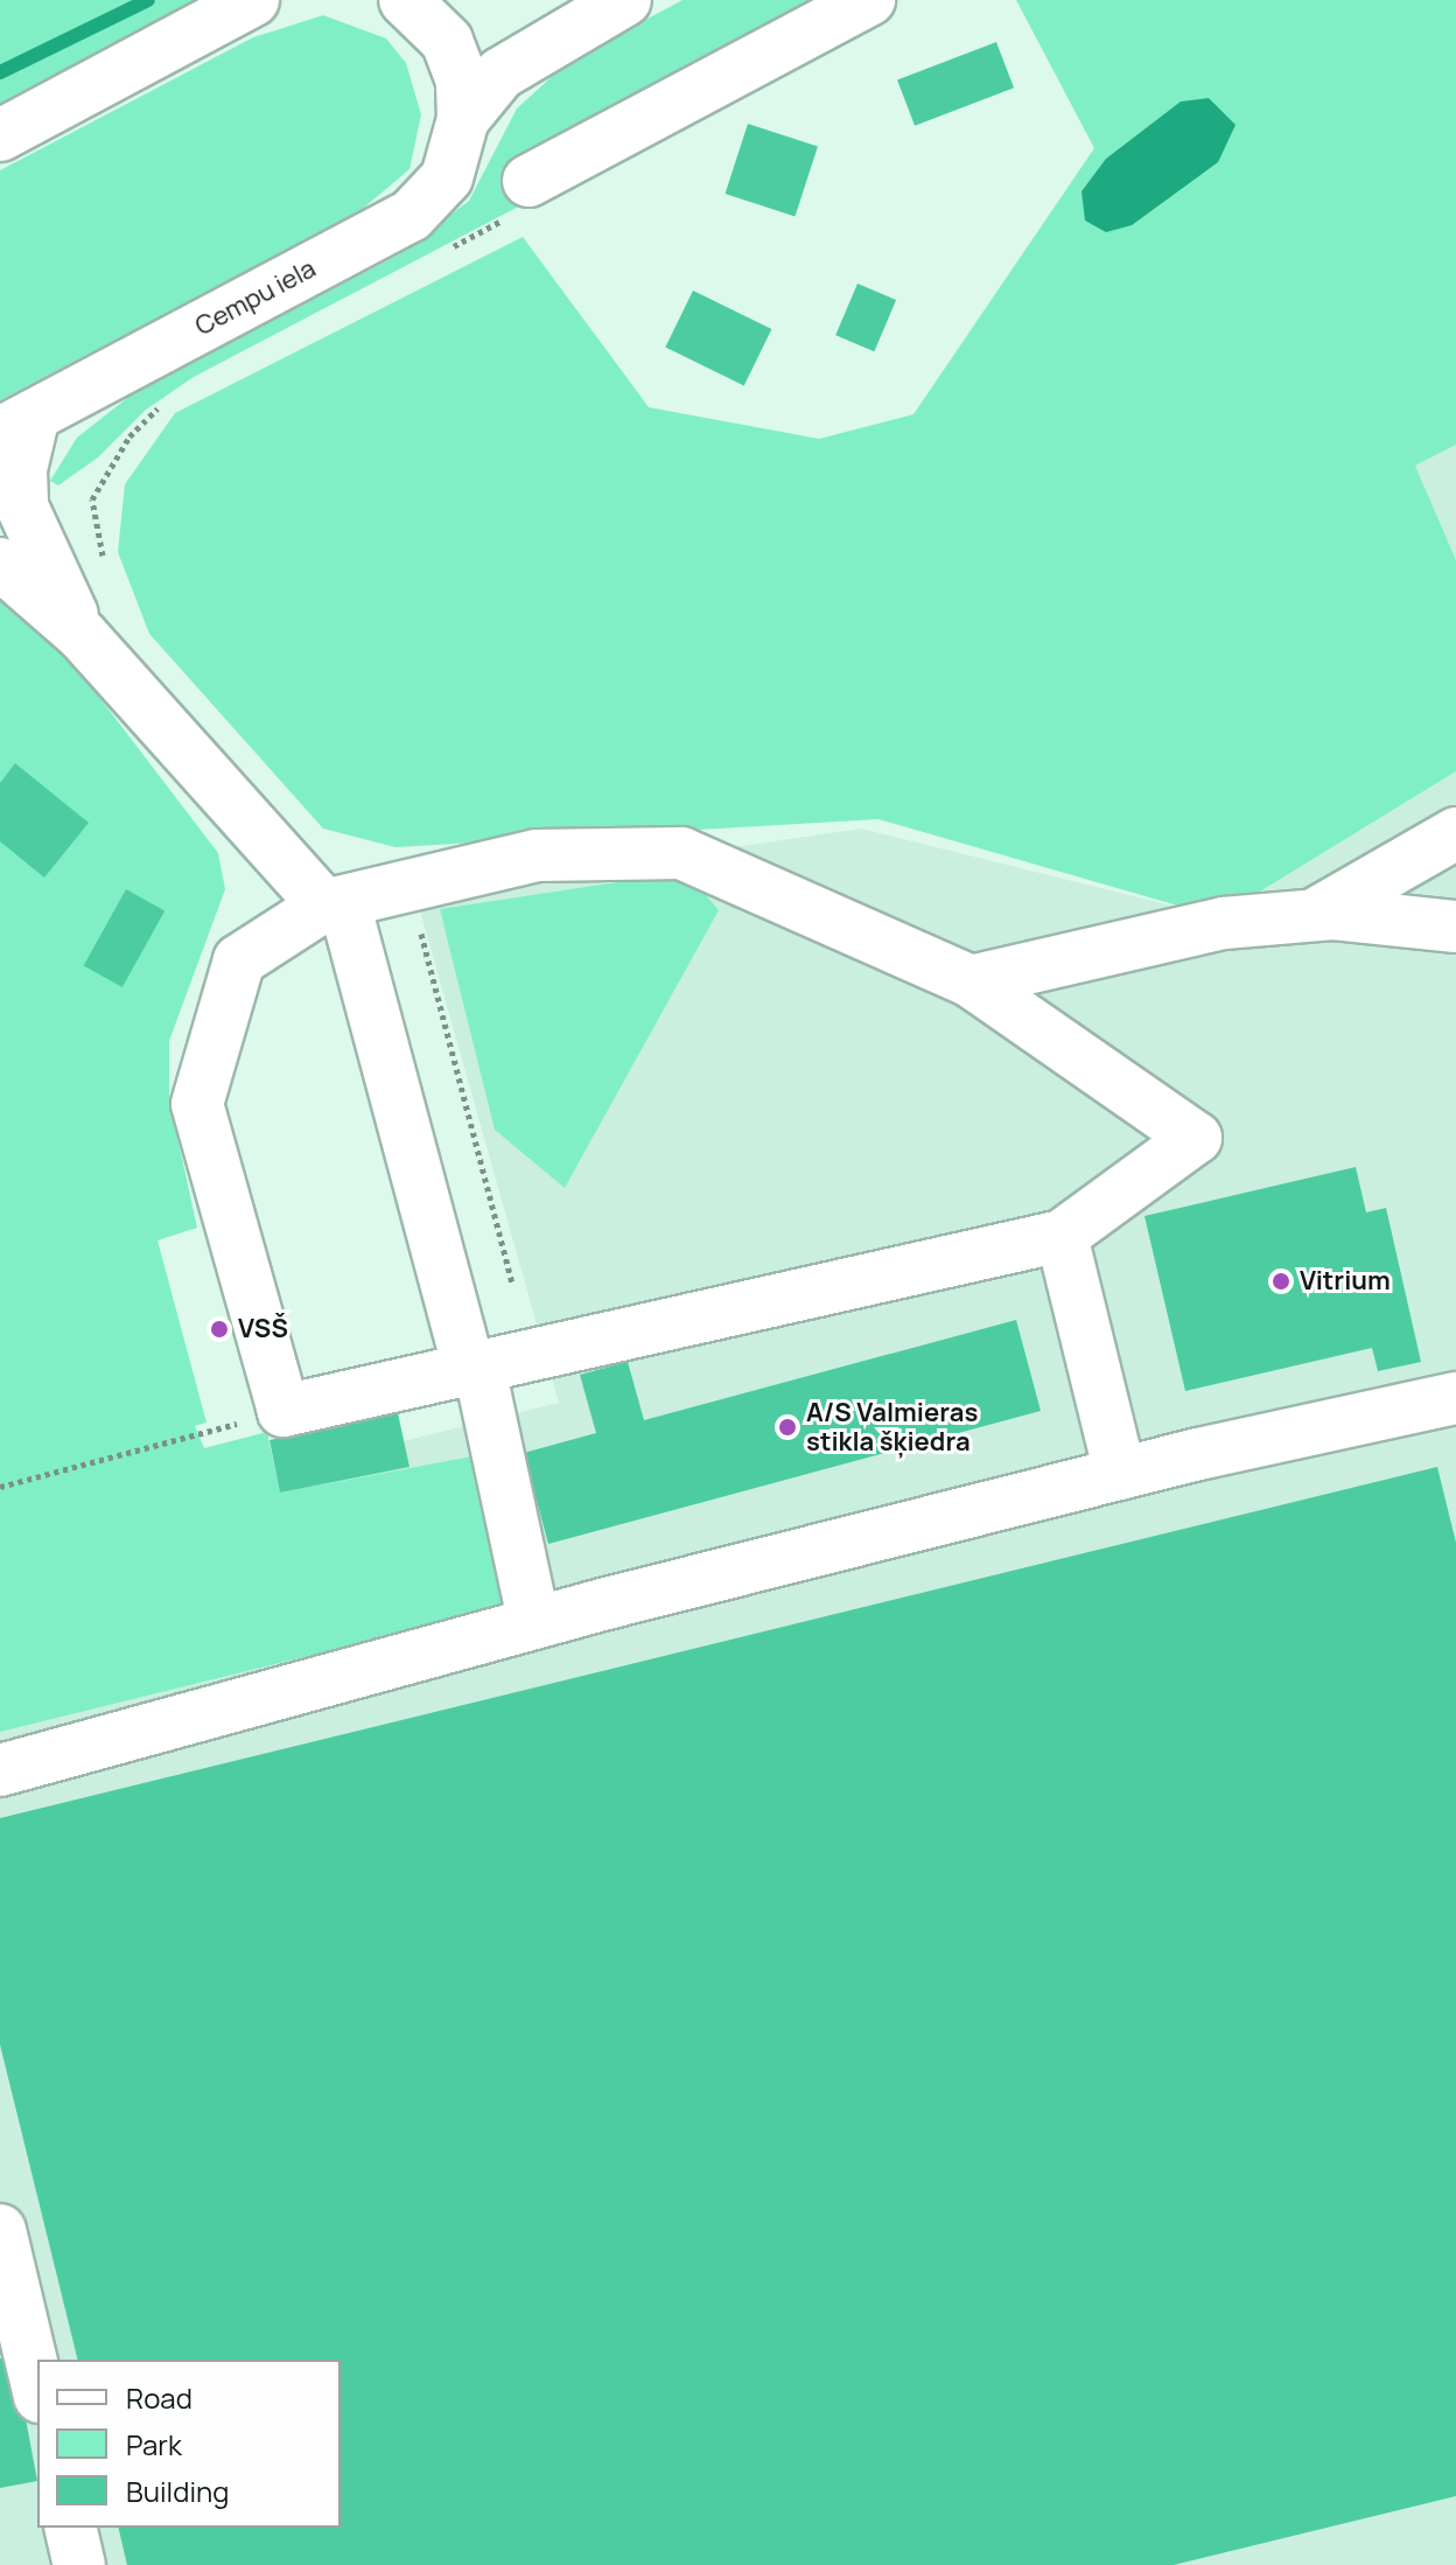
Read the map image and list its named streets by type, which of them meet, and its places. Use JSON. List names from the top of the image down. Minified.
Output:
{"streets":{"main road":["Cempu iela"]},"places":["Vitrium","VSŠ","A/S Valmieras stikla šķiedra"],"legend":["Road","Park","Building"]}
